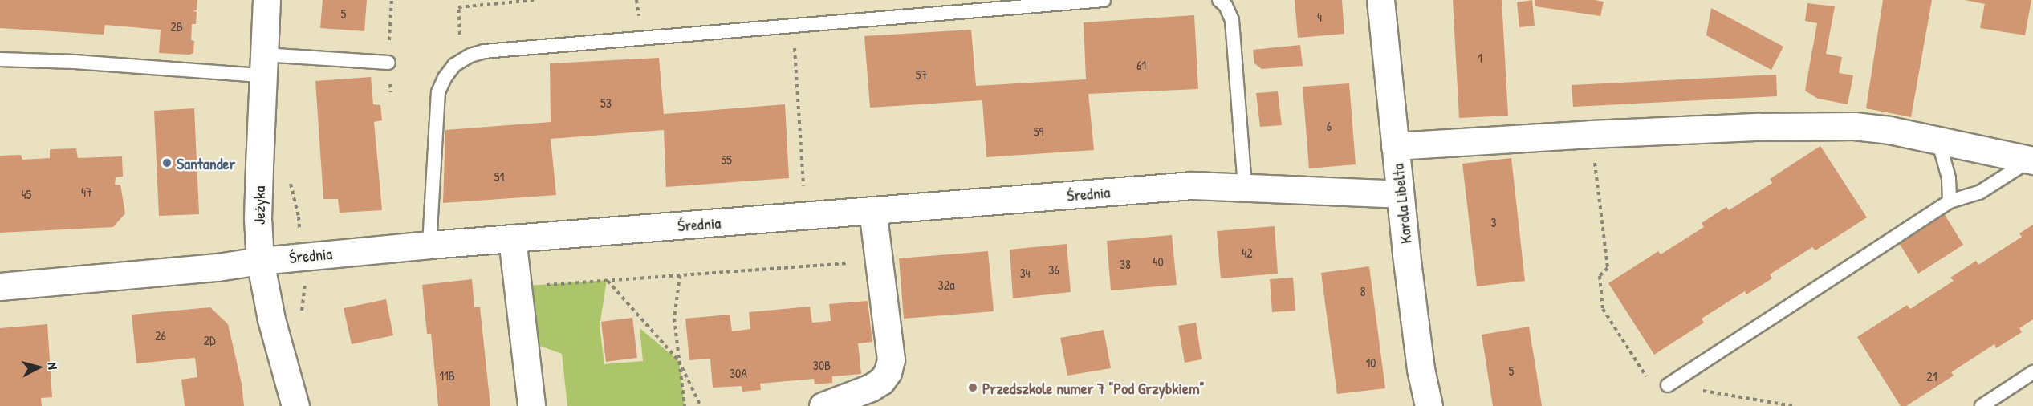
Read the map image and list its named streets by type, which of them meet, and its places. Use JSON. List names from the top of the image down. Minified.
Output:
{"streets":{"street":["Średnia","Karola Libelta","Jeżyka"]},"crossings":[["Średnia","Karola Libelta"],["Średnia","Jeżyka"]],"places":["Santander","Przedszkole numer 7 \"Pod Grzybkiem\""],"house_numbers":["5","4","2B","1","61","57","53","6","59","55","51","47","45","3","42","40","38","36","34","32a","8","26","2D","10","30B","5","30A","11B","21"],"north":"right"}
